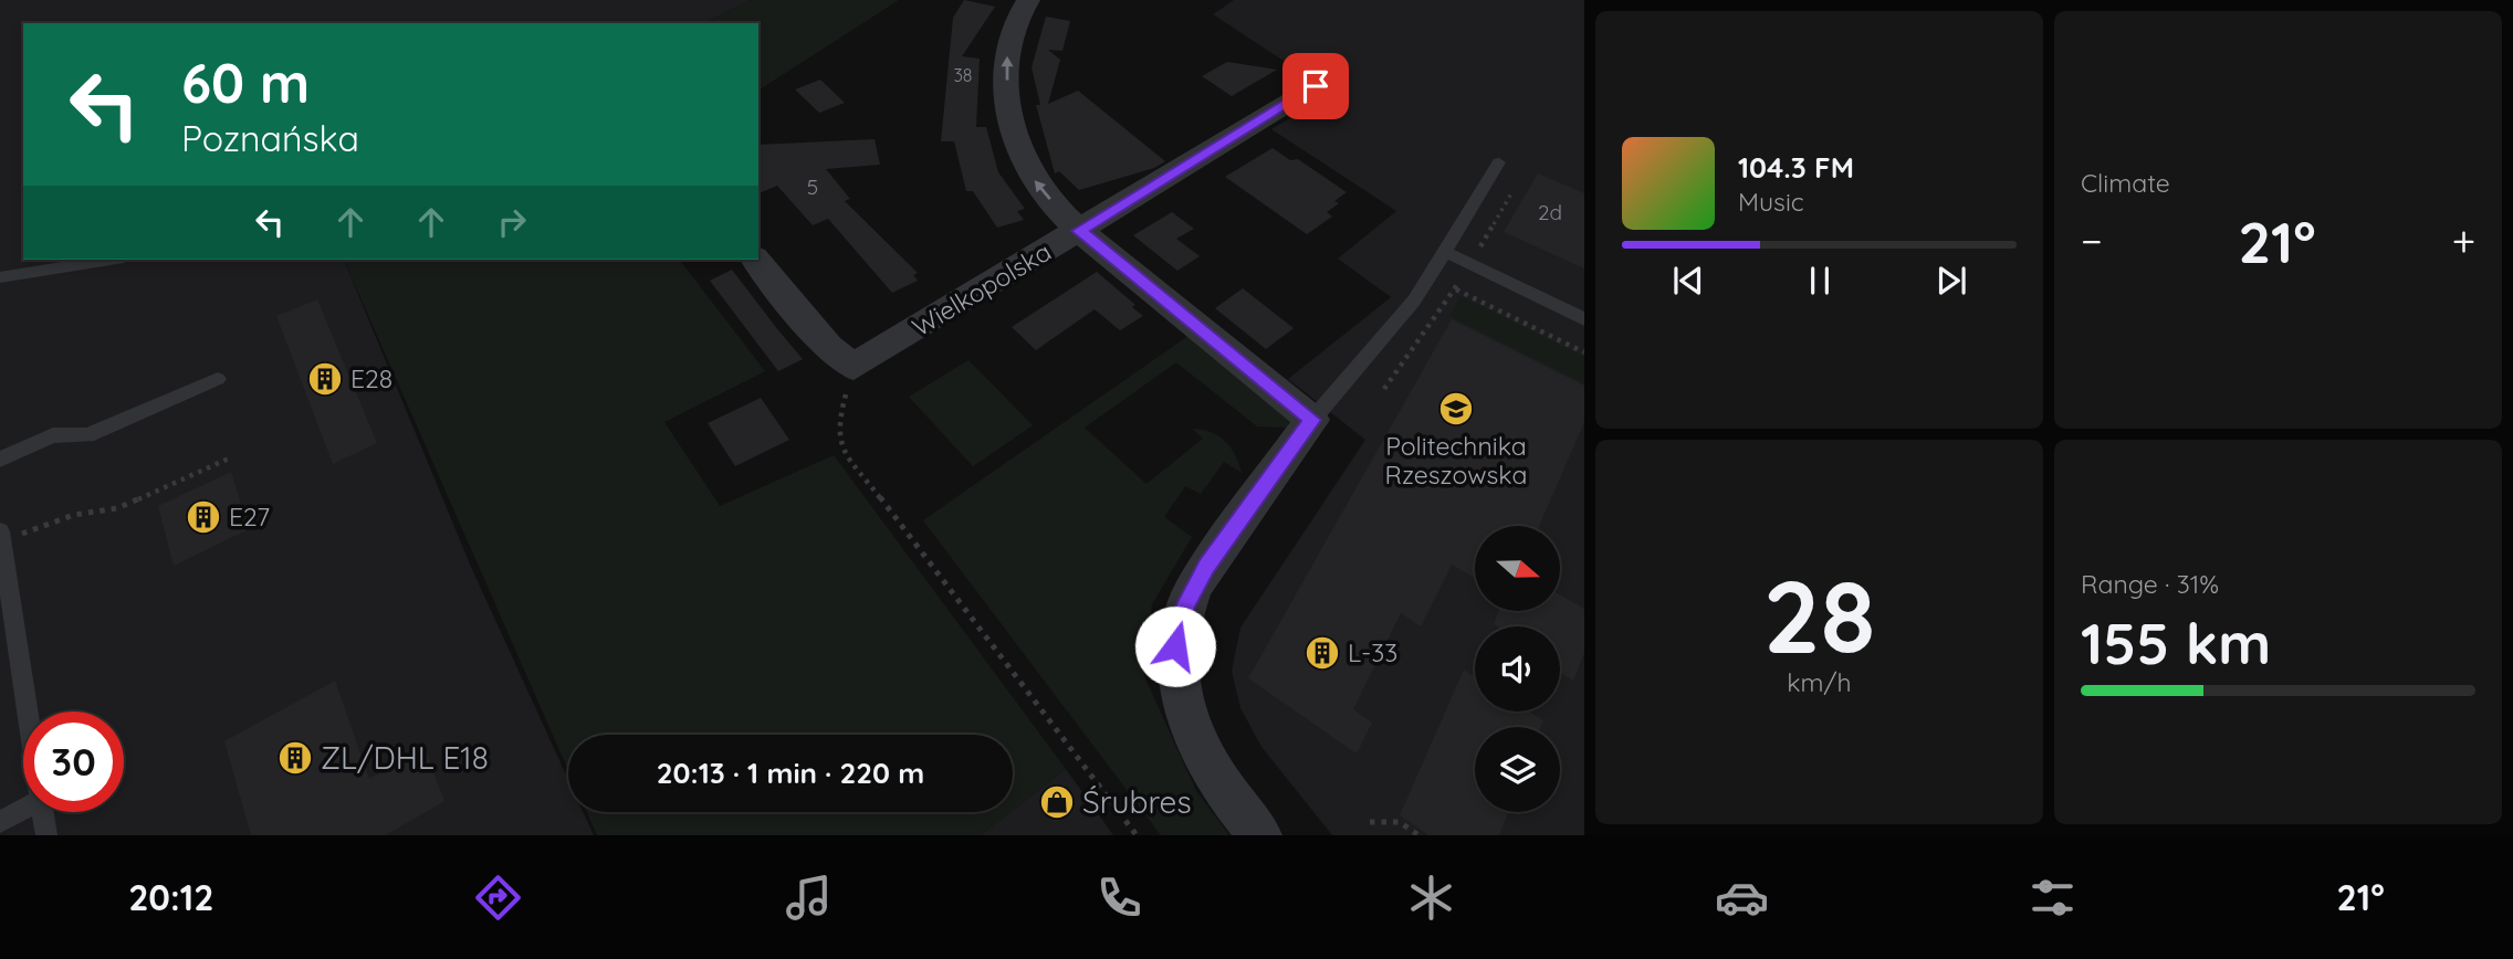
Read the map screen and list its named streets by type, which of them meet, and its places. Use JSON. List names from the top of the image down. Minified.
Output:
{"streets":{"street":["Wielkopolska"]},"places":{"building":["E28","E27","L-33","ZL/DHL E18"],"school or university":["Politechnika Rzeszowska"],"shop":["Śrubres"]},"house_numbers":["38","5","2d"],"north":"right","page":{"tile":["Climate",["28","km/h"],["Range · 31%","155 km"]],"turn":["60 m","Poznańska"],"song":["104.3 FM","Music"],"heat":["−","21°","+"],"limit":"30","trip":"20:13 · 1 min · 220 m","tabs":["20:12","21°"]}}
